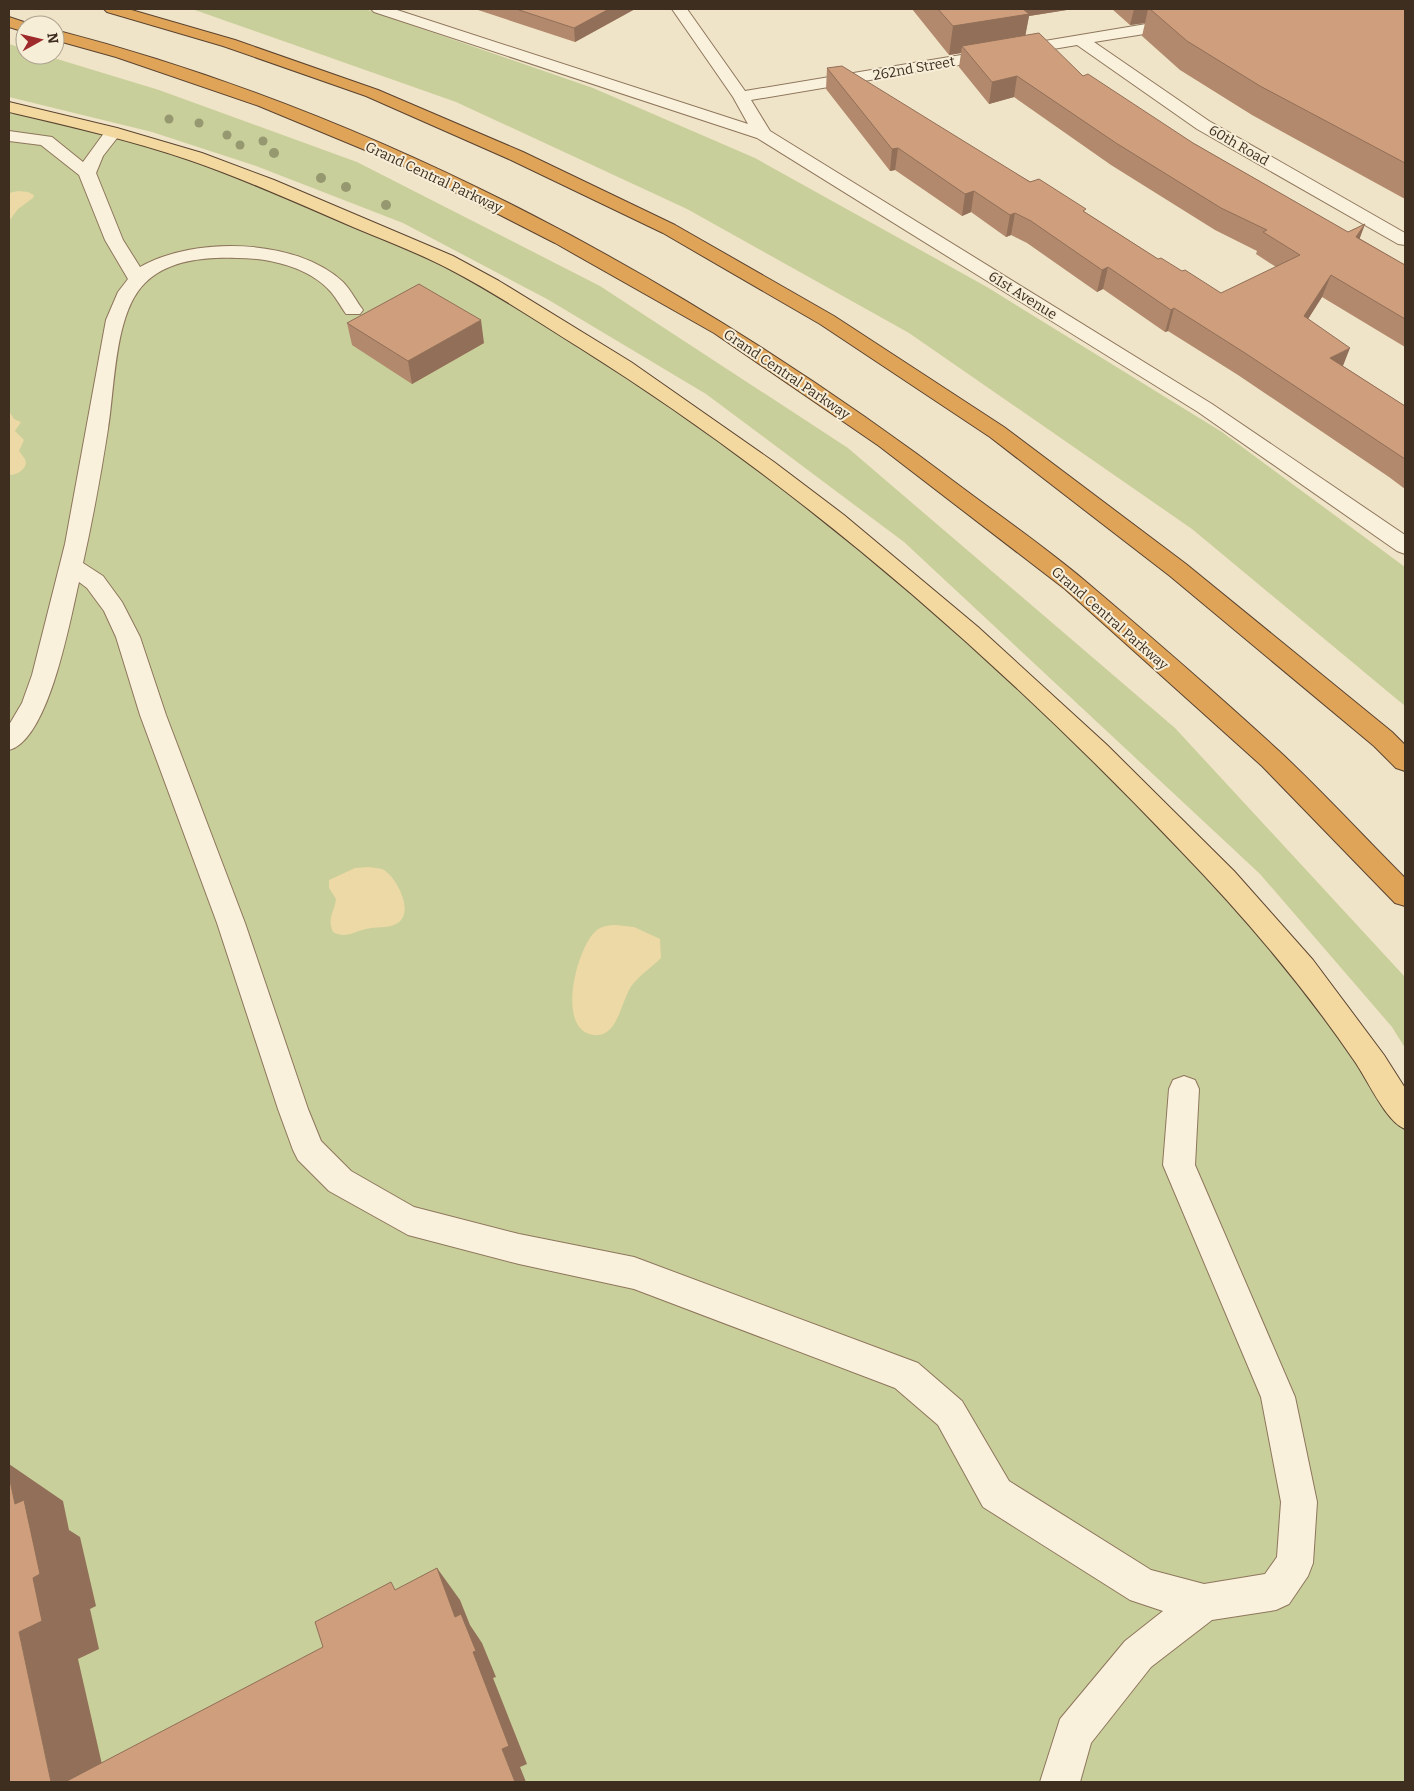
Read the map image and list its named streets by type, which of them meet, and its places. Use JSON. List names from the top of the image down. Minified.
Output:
{"streets":{"highway":["Grand Central Parkway"],"street":["262nd Street","60th Road","61st Avenue"]},"crossings":[["262nd Street","60th Road"],["262nd Street","61st Avenue"]],"north":"right"}
